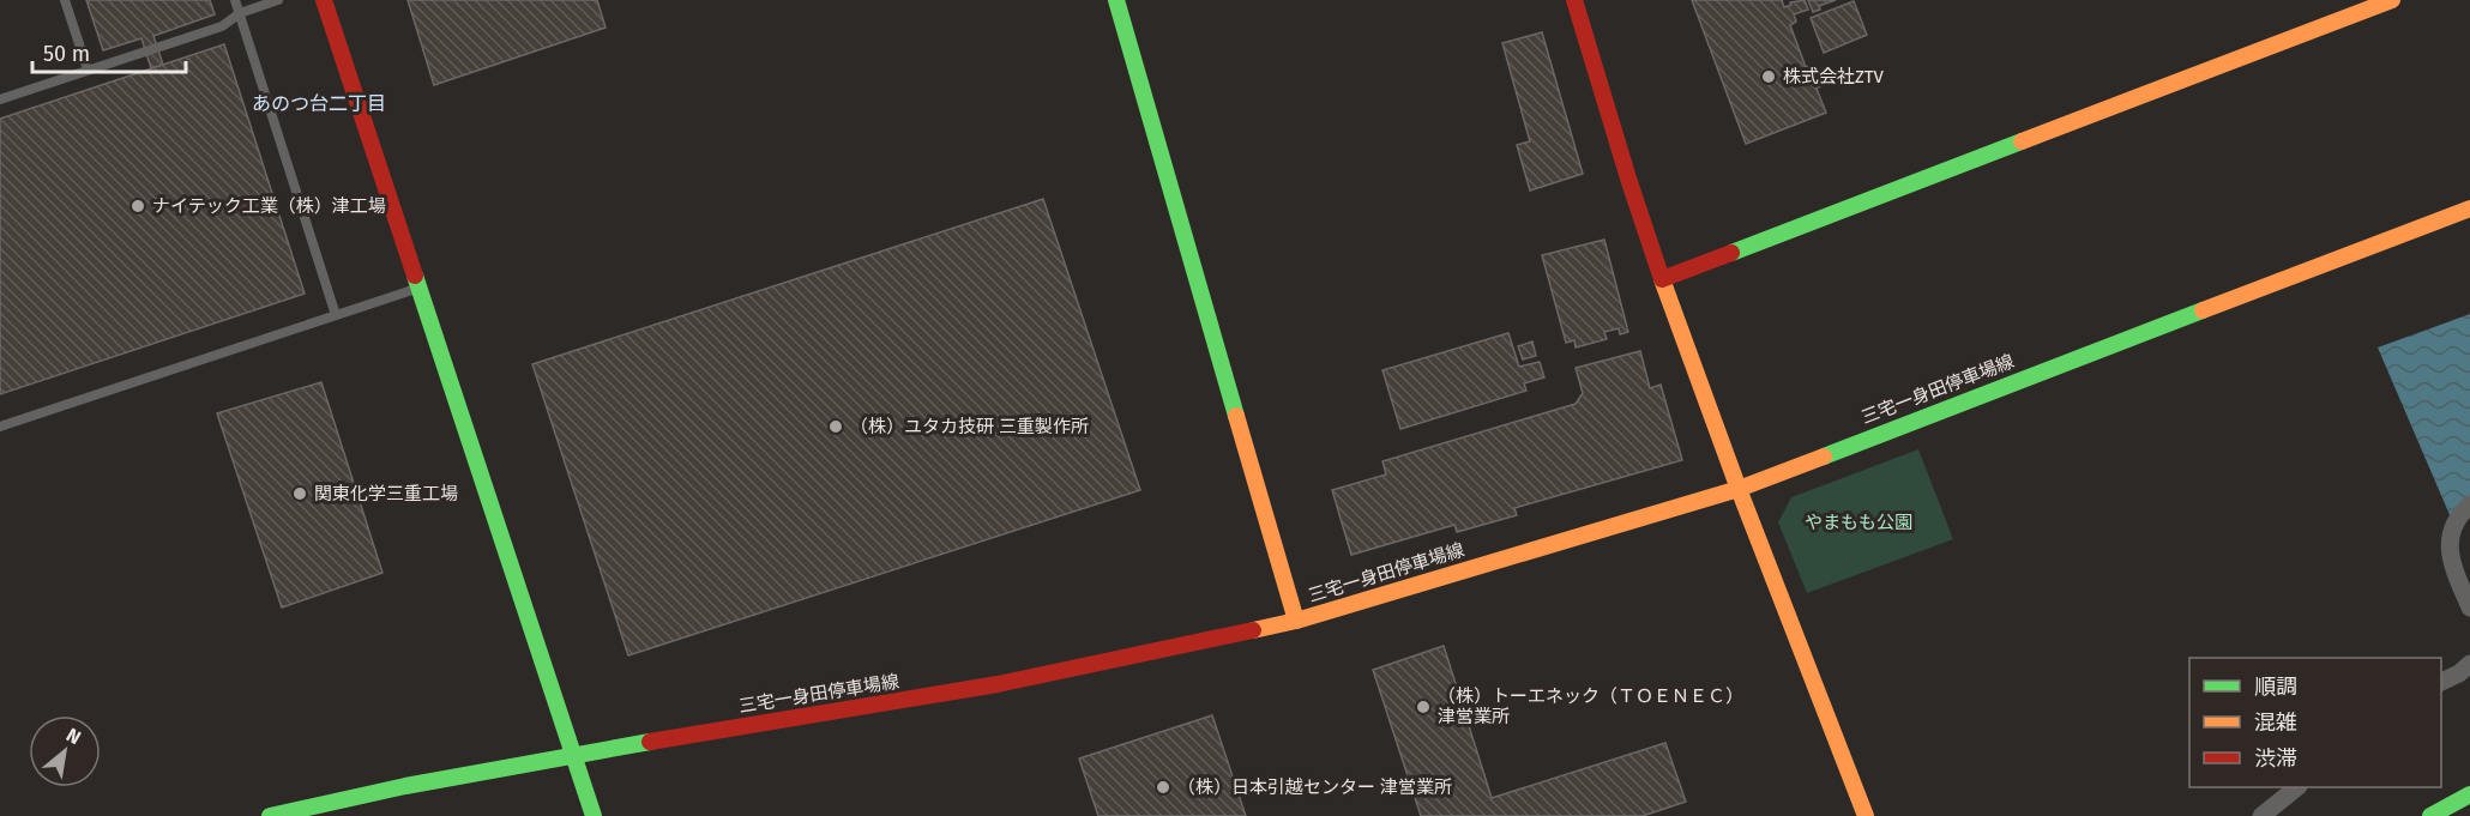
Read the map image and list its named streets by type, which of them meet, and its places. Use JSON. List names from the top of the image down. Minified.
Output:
{"streets":{"street":["三宅一身田停車場線"]},"districts":["あのつ台二丁目"],"parks":["やまもも公園"],"places":["株式会社ZTV","ナイテック工業（株）津工場","（株）ユタカ技研 三重製作所","関東化学三重工場","（株）トーエネック（ＴＯＥＮＥＣ） 津営業所","（株）日本引越センター 津営業所"],"legend":["順調","混雑","渋滞"],"scale_bar":"50 m","north":"top right"}
